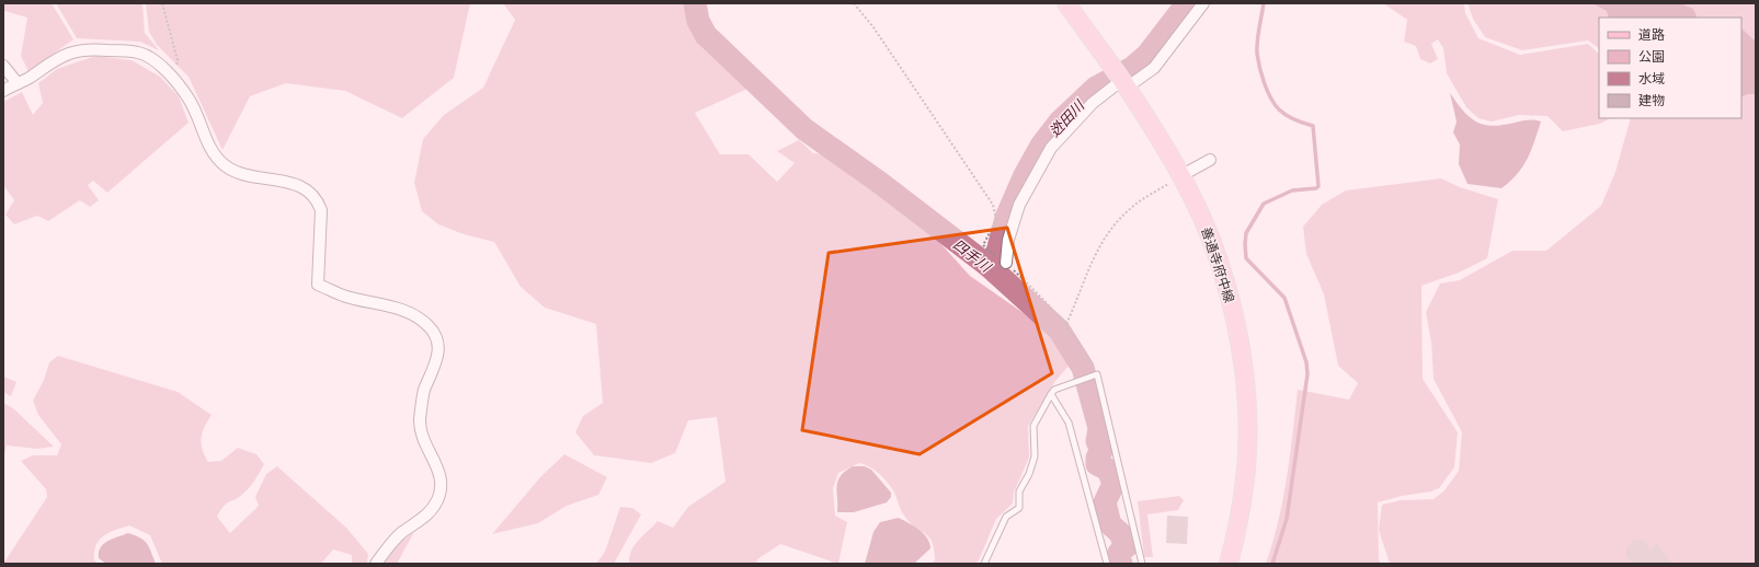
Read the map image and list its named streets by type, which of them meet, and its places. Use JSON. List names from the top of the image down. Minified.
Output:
{"streets":{"main road":["善通寺府中線"]},"water":["迯田川","四手川"],"legend":["道路","公園","水域","建物"]}
